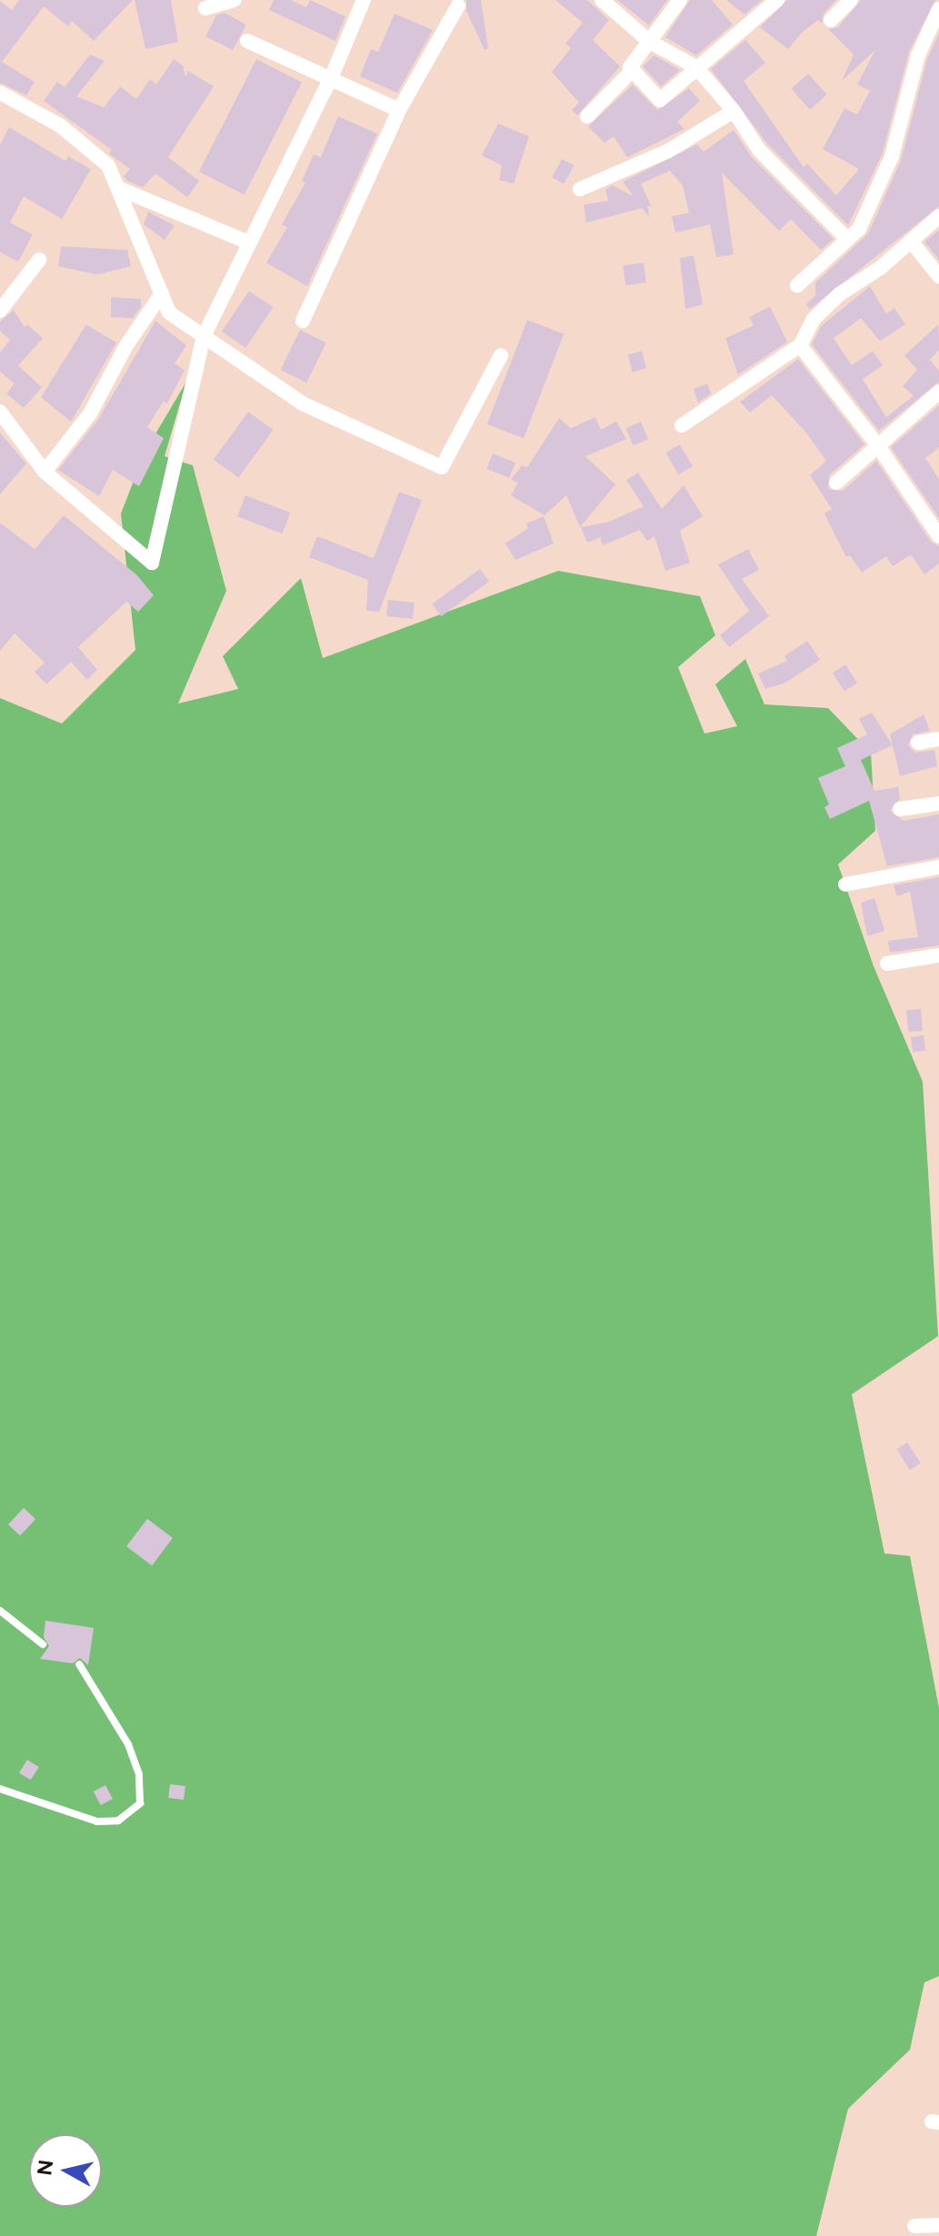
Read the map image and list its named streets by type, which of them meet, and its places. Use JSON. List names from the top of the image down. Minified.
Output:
{"north":"left"}
